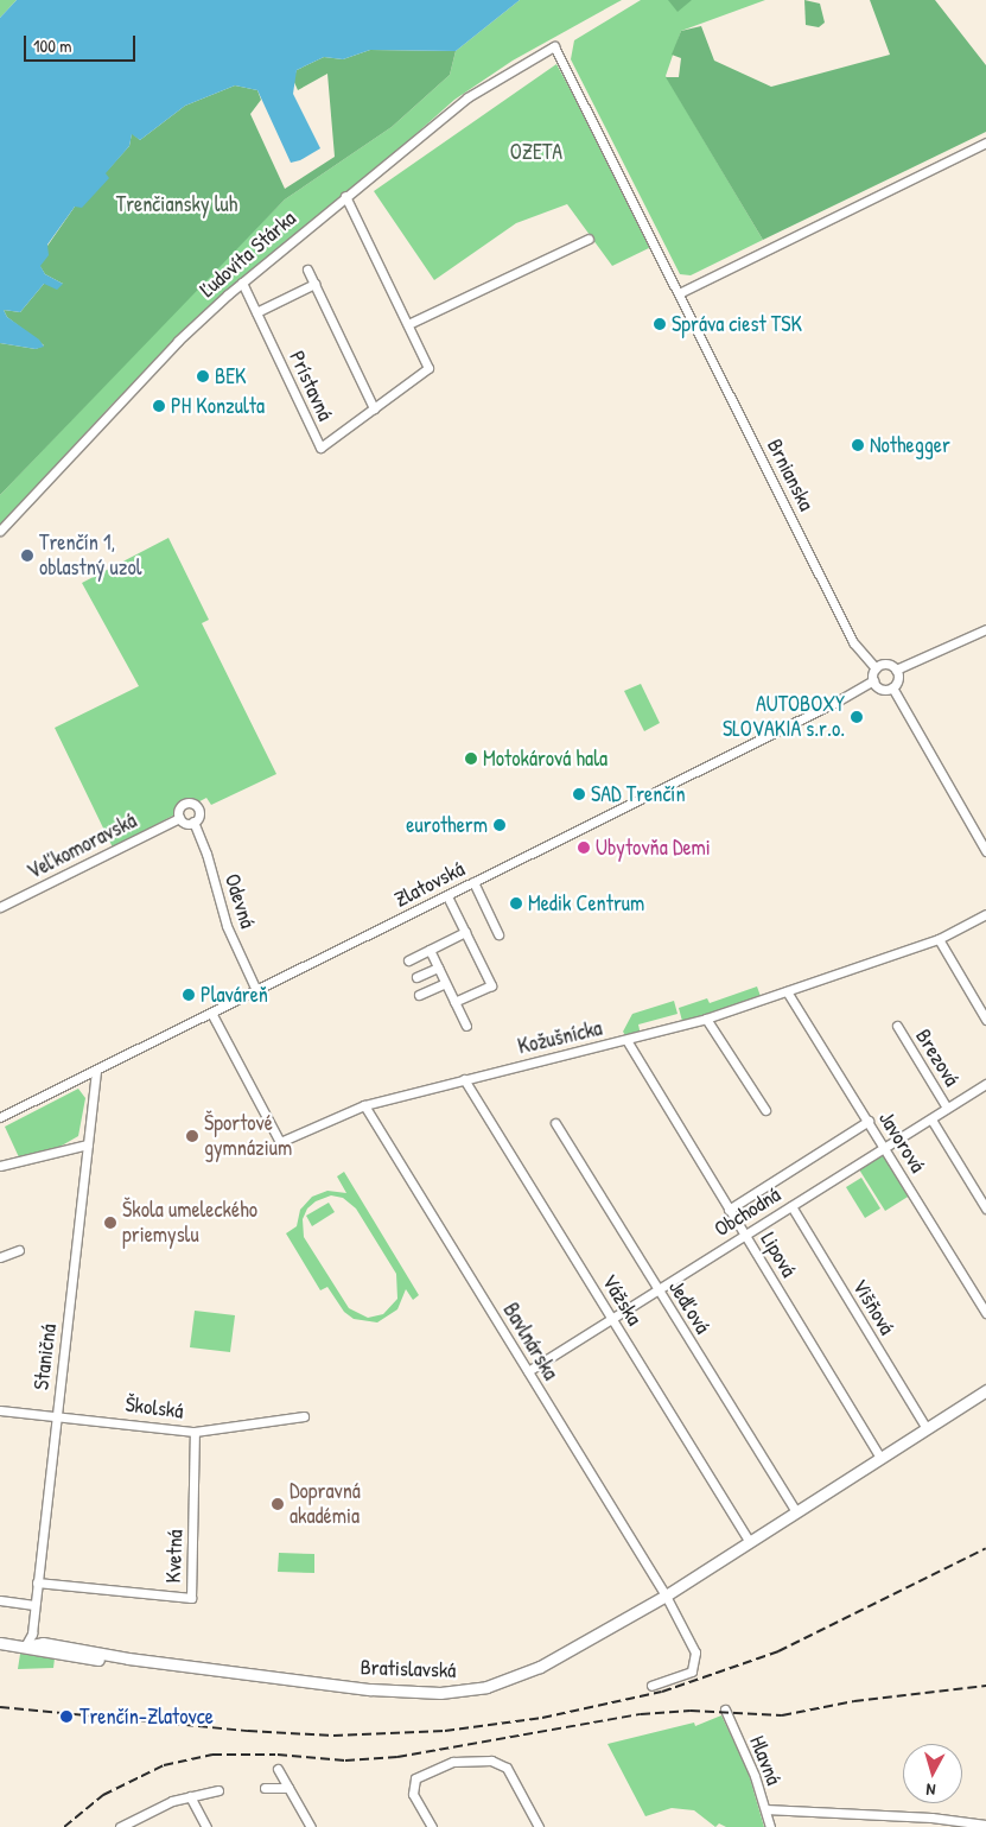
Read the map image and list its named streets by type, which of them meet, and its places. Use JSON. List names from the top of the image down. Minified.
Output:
{"streets":{"main road":["Bratislavská"],"street":["Ľudovíta Stárka","Prístavná","Brnianska","Veľkomoravská","Zlatovská","Odevná","Kožušnícka","Brezová","Javorová","Obchodná","Lipová","Vážska","Jedľová","Višňová","Bavlnárska","Staničná","Školská","Kvetná","Hlavná"]},"crossings":[["Ľudovíta Stárka","Prístavná"],["Ľudovíta Stárka","Brnianska"],["Brnianska","Zlatovská"],["Veľkomoravská","Odevná"],["Zlatovská","Odevná"],["Zlatovská","Kožušnícka"],["Zlatovská","Staničná"],["Kožušnícka","Javorová"],["Kožušnícka","Lipová"],["Kožušnícka","Vážska"],["Kožušnícka","Bavlnárska"],["Brezová","Obchodná"],["Javorová","Obchodná"],["Obchodná","Lipová"],["Obchodná","Vážska"],["Obchodná","Jedľová"],["Obchodná","Višňová"],["Obchodná","Bavlnárska"],["Lipová","Bratislavská"],["Vážska","Bratislavská"],["Jedľová","Bratislavská"],["Višňová","Bratislavská"],["Bavlnárska","Bratislavská"],["Staničná","Školská"],["Staničná","Kvetná"],["Staničná","Bratislavská"],["Školská","Kvetná"]],"parks":["OZETA","Trenčiansky luh"],"places":["Správa ciest TSK","BEK","PH Konzulta","Nothegger","Trenčín 1, oblastný uzol","AUTOBOXY SLOVAKIA s.r.o.","Motokárová hala","SAD Trenčín","eurotherm","Ubytovňa Demi","Medik Centrum","Plaváreň","Športové gymnázium","Škola umeleckého priemyslu","Dopravná akadémia","Trenčín-Zlatovce"],"scale_bar":"100 m","north":"bottom"}
